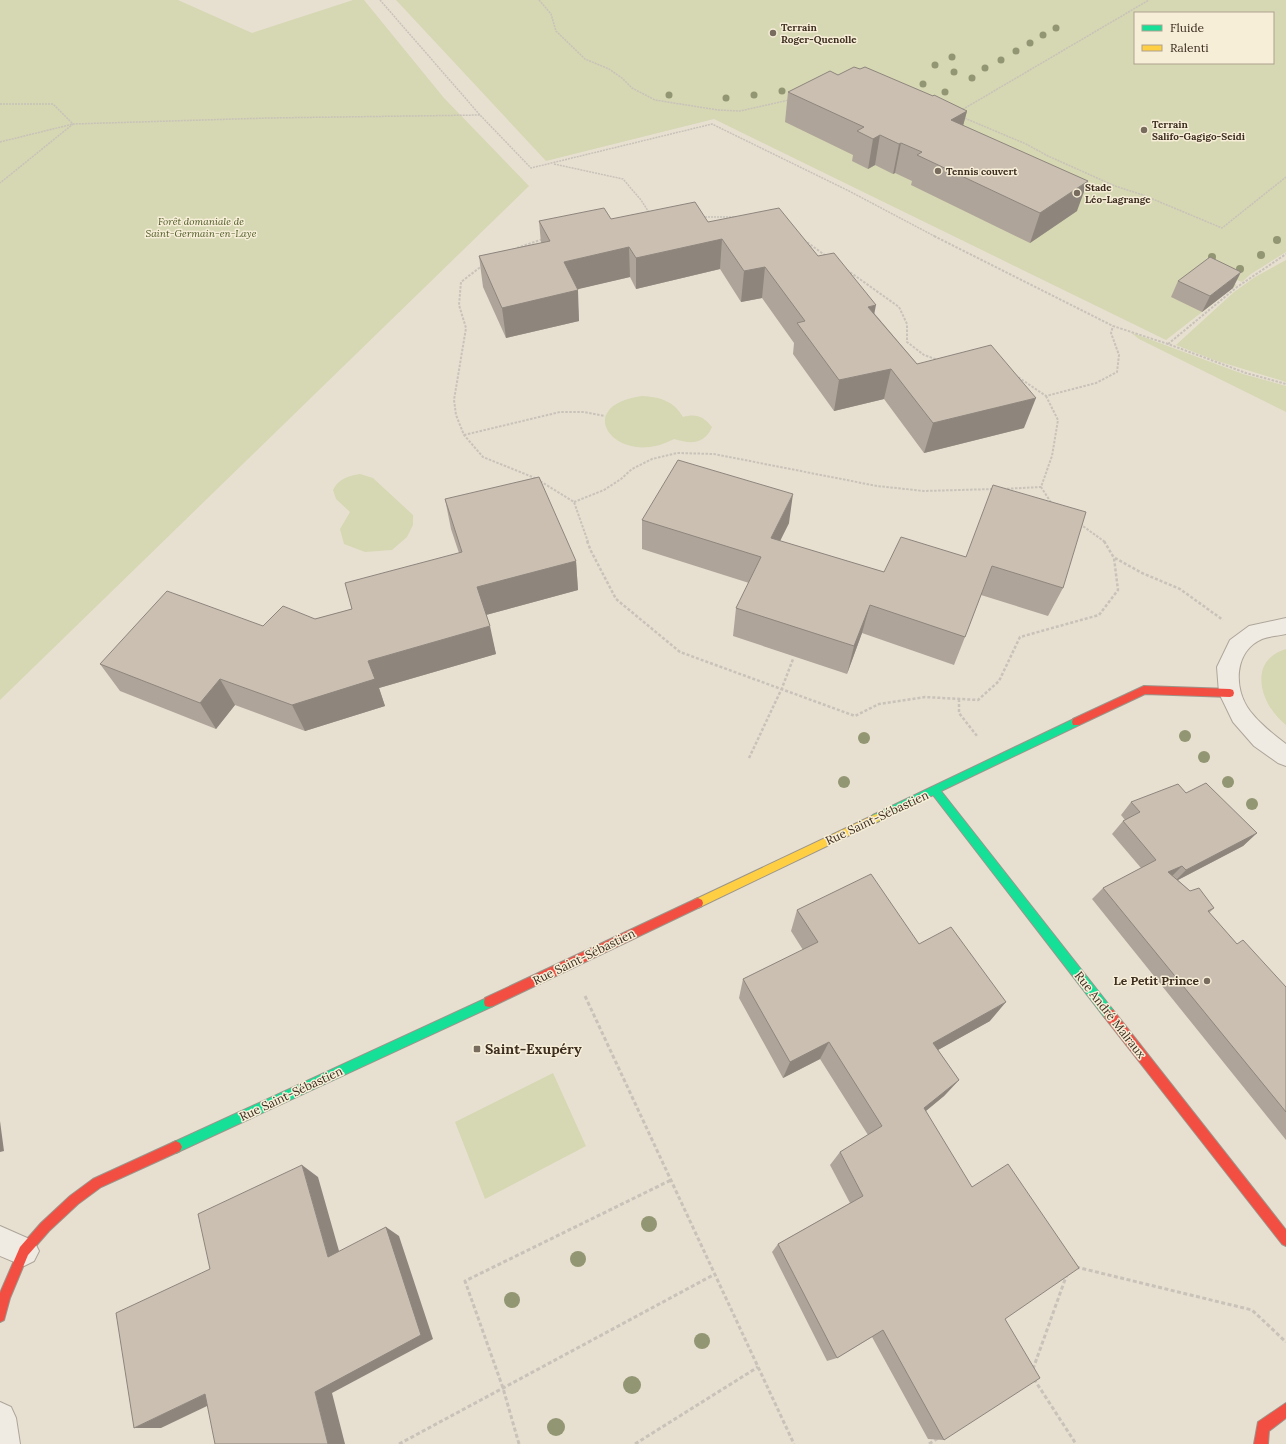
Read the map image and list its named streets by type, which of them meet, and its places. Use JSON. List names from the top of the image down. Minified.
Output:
{"streets":{"street":["Rue Saint-Sébastien","Rue André Malraux"]},"crossings":[["Rue Saint-Sébastien","Rue André Malraux"]],"parks":["Forêt domaniale de Saint-Germain-en-Laye"],"places":{"other":["Terrain Roger-Quenolle","Terrain Salifo-Gagigo-Seidi","Tennis couvert","Stade Léo-Lagrange","Le Petit Prince"],"transit":["Saint-Exupéry"]},"legend":["Fluide","Ralenti"]}
